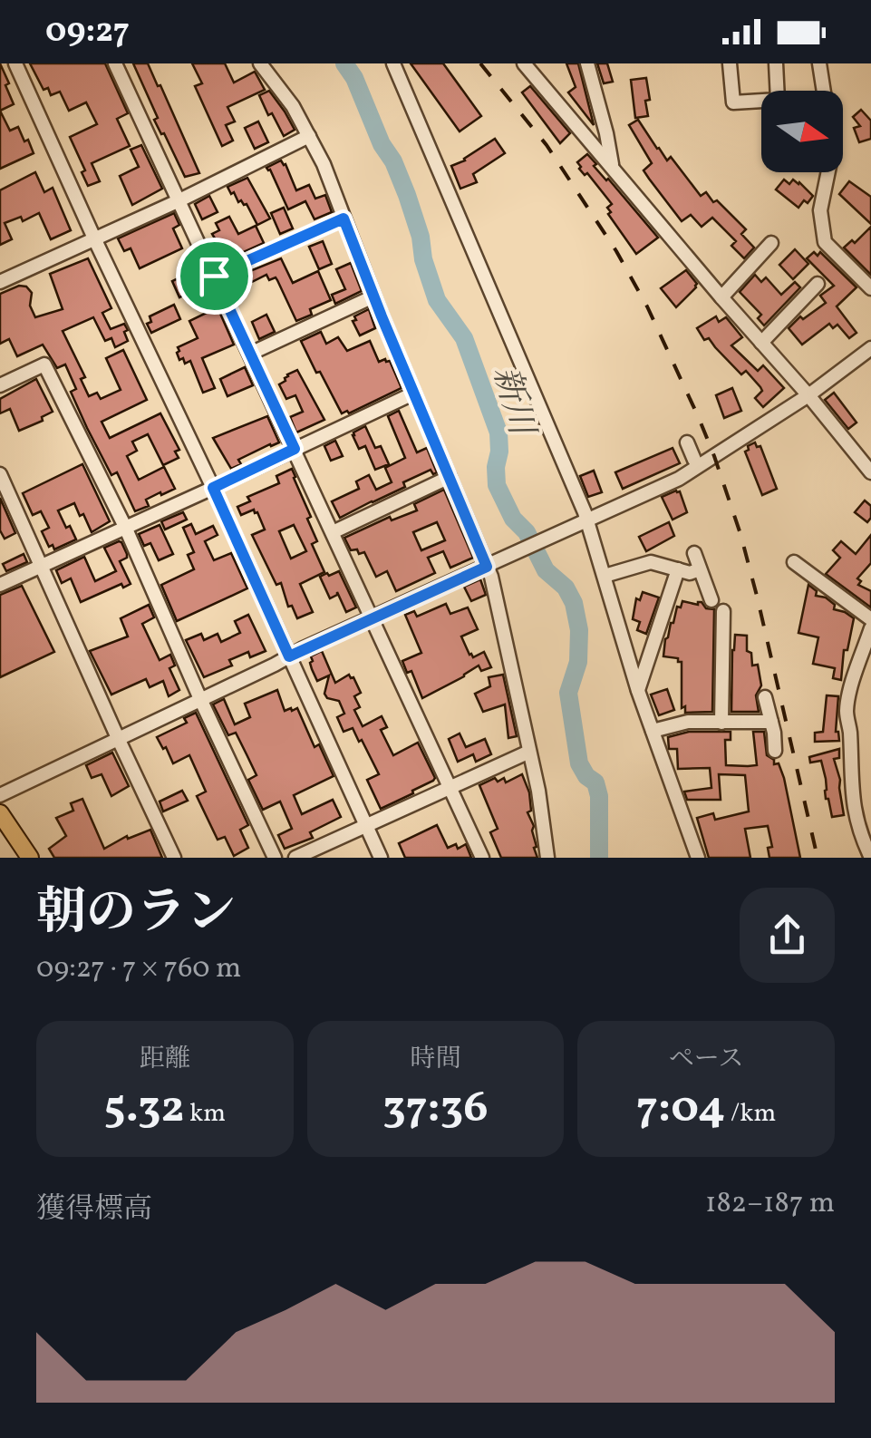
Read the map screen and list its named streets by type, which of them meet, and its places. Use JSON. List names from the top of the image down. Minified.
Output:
{"water":["新川"],"north":"right","page":{"status":"09:27","heading":["朝のラン","09:27 · 7 × 760 m"],"stats":[["距離","5.32 km"],["時間","37:36"],["ペース","7:04 /km"]],"chart":["獲得標高","182–187 m"]}}
